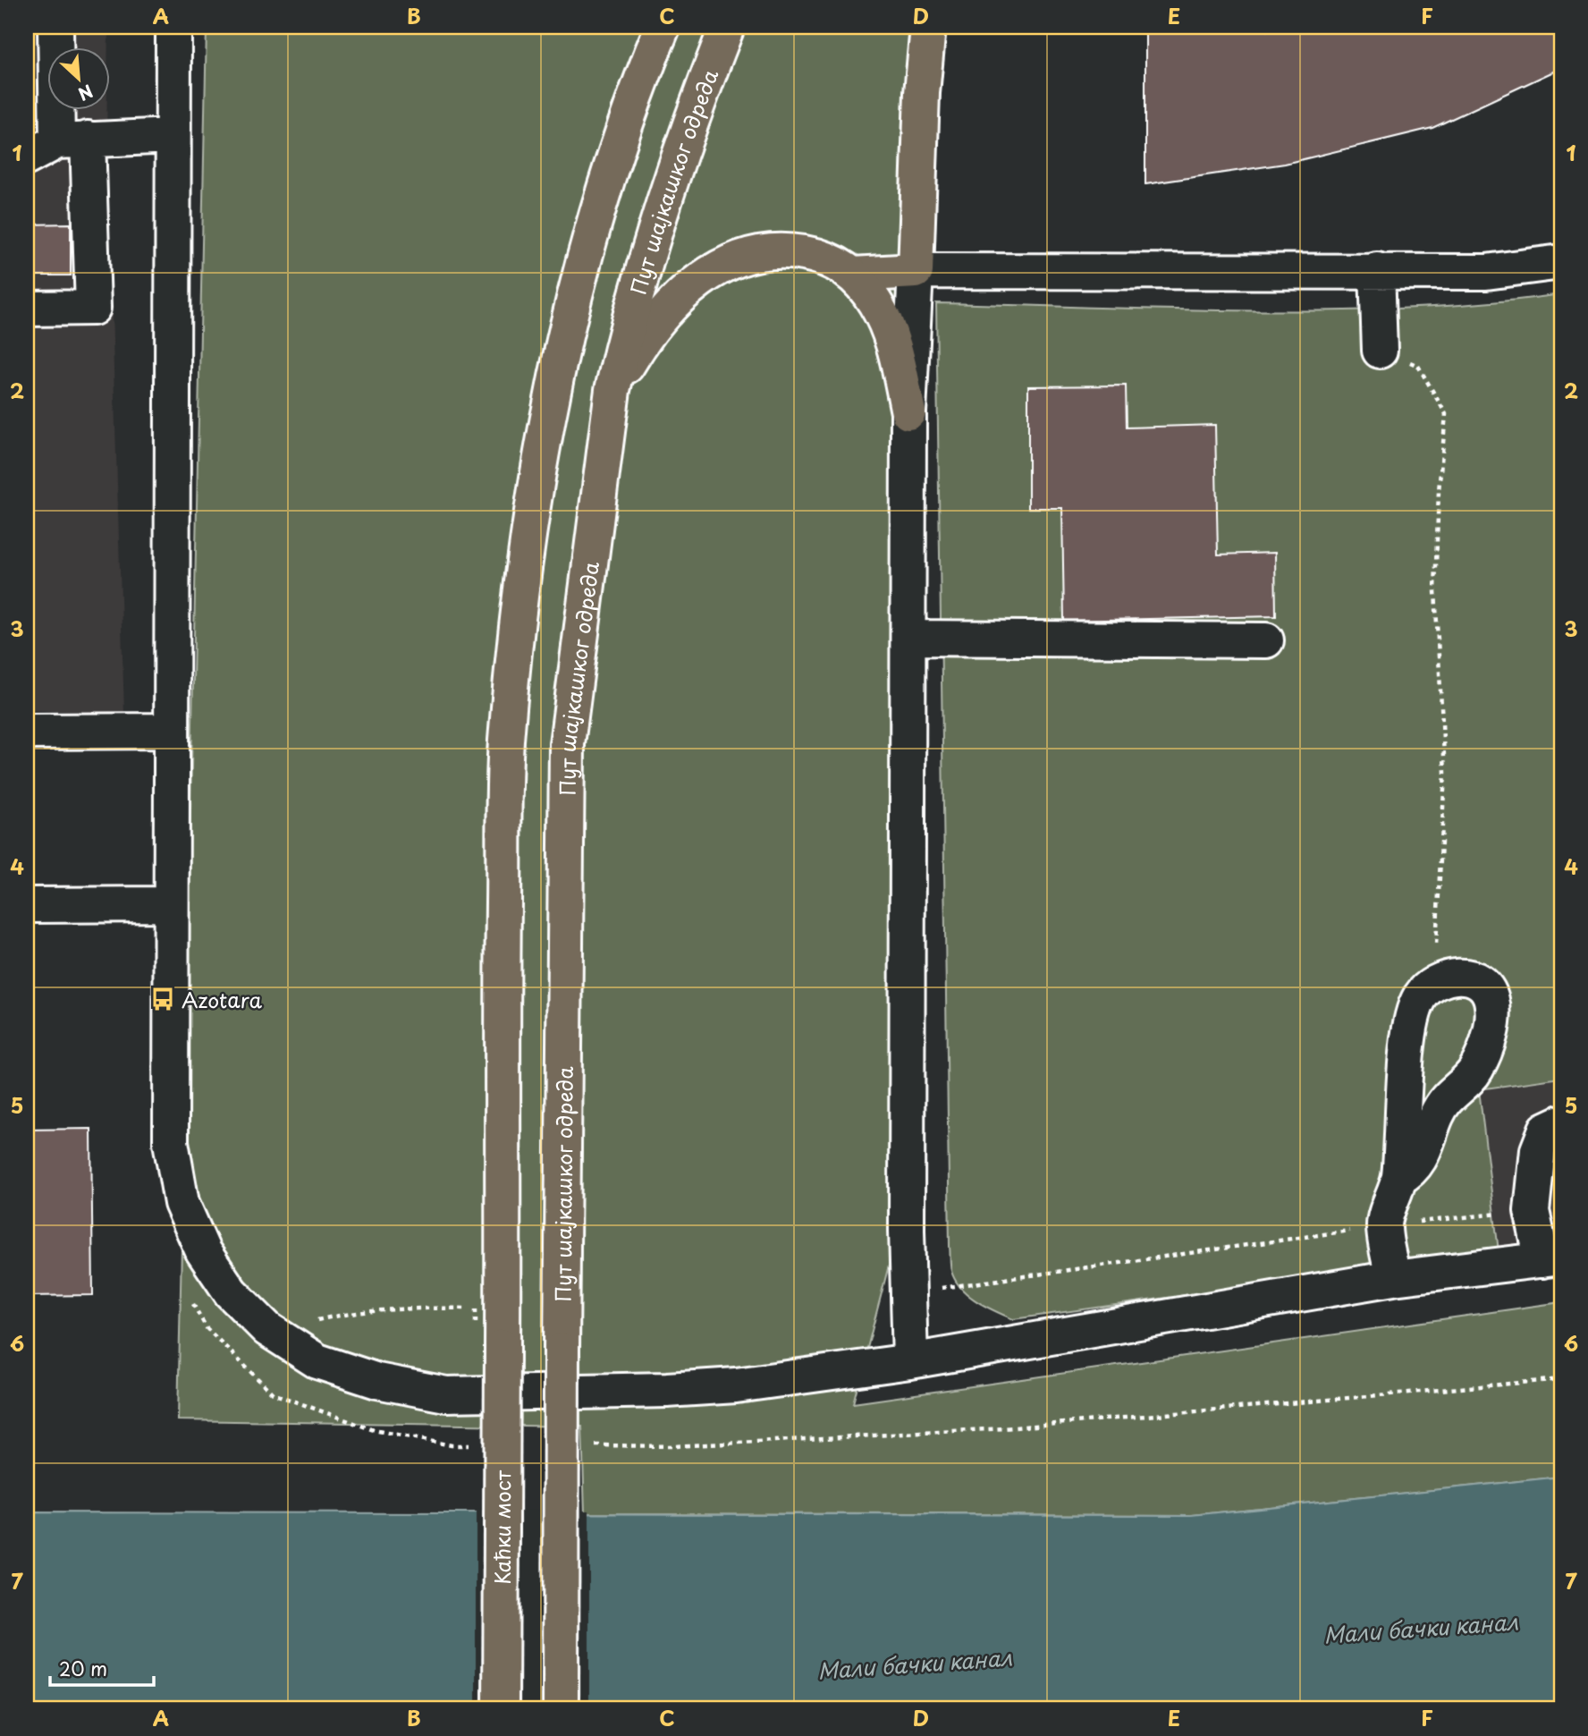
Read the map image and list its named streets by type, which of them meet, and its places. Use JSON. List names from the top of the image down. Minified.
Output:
{"streets":{"main road":["Пут шајкашког одреда","Каћки мост"]},"water":["Мали бачки канал"],"places":{"bus stop":["Azotara"]},"scale_bar":"20 m","north":"bottom right","grid":{"columns":["A","B","C","D","E","F"],"rows":["1","2","3","4","5","6","7"]}}
